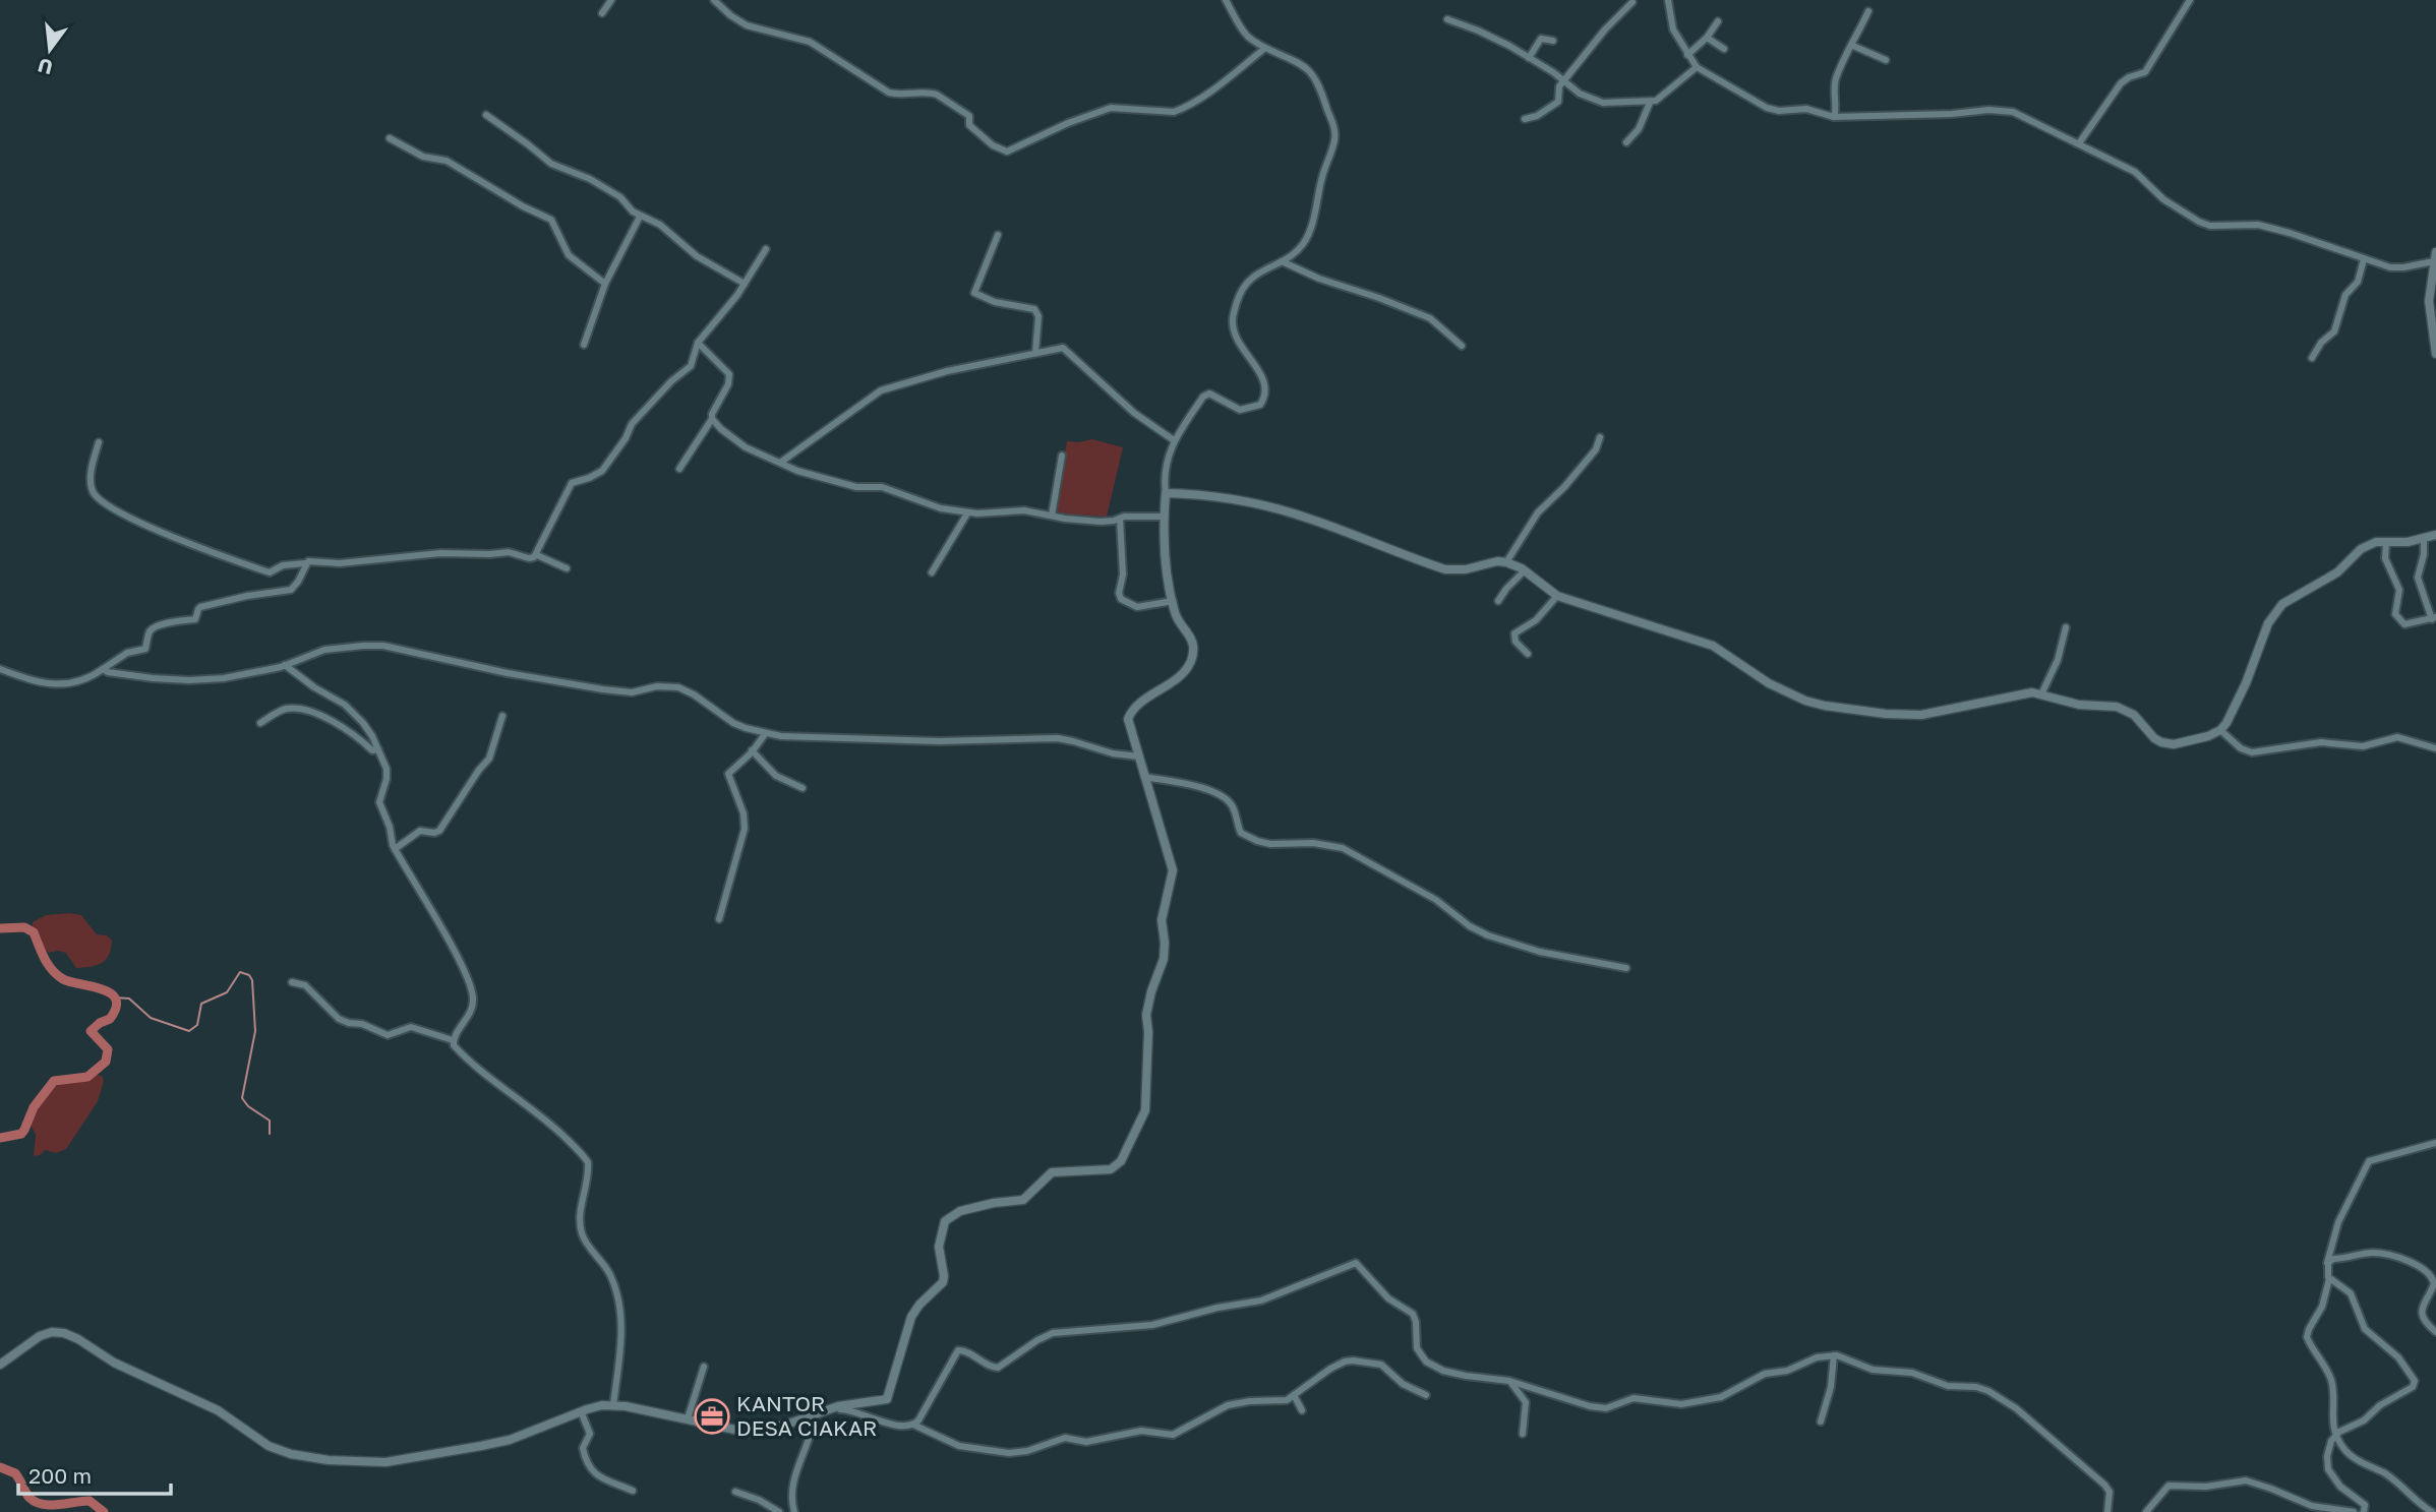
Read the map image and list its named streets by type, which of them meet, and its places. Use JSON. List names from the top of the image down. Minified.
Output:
{"places":{"office":["KANTOR DESA CIAKAR"]},"scale_bar":"200 m","north":"bottom"}
